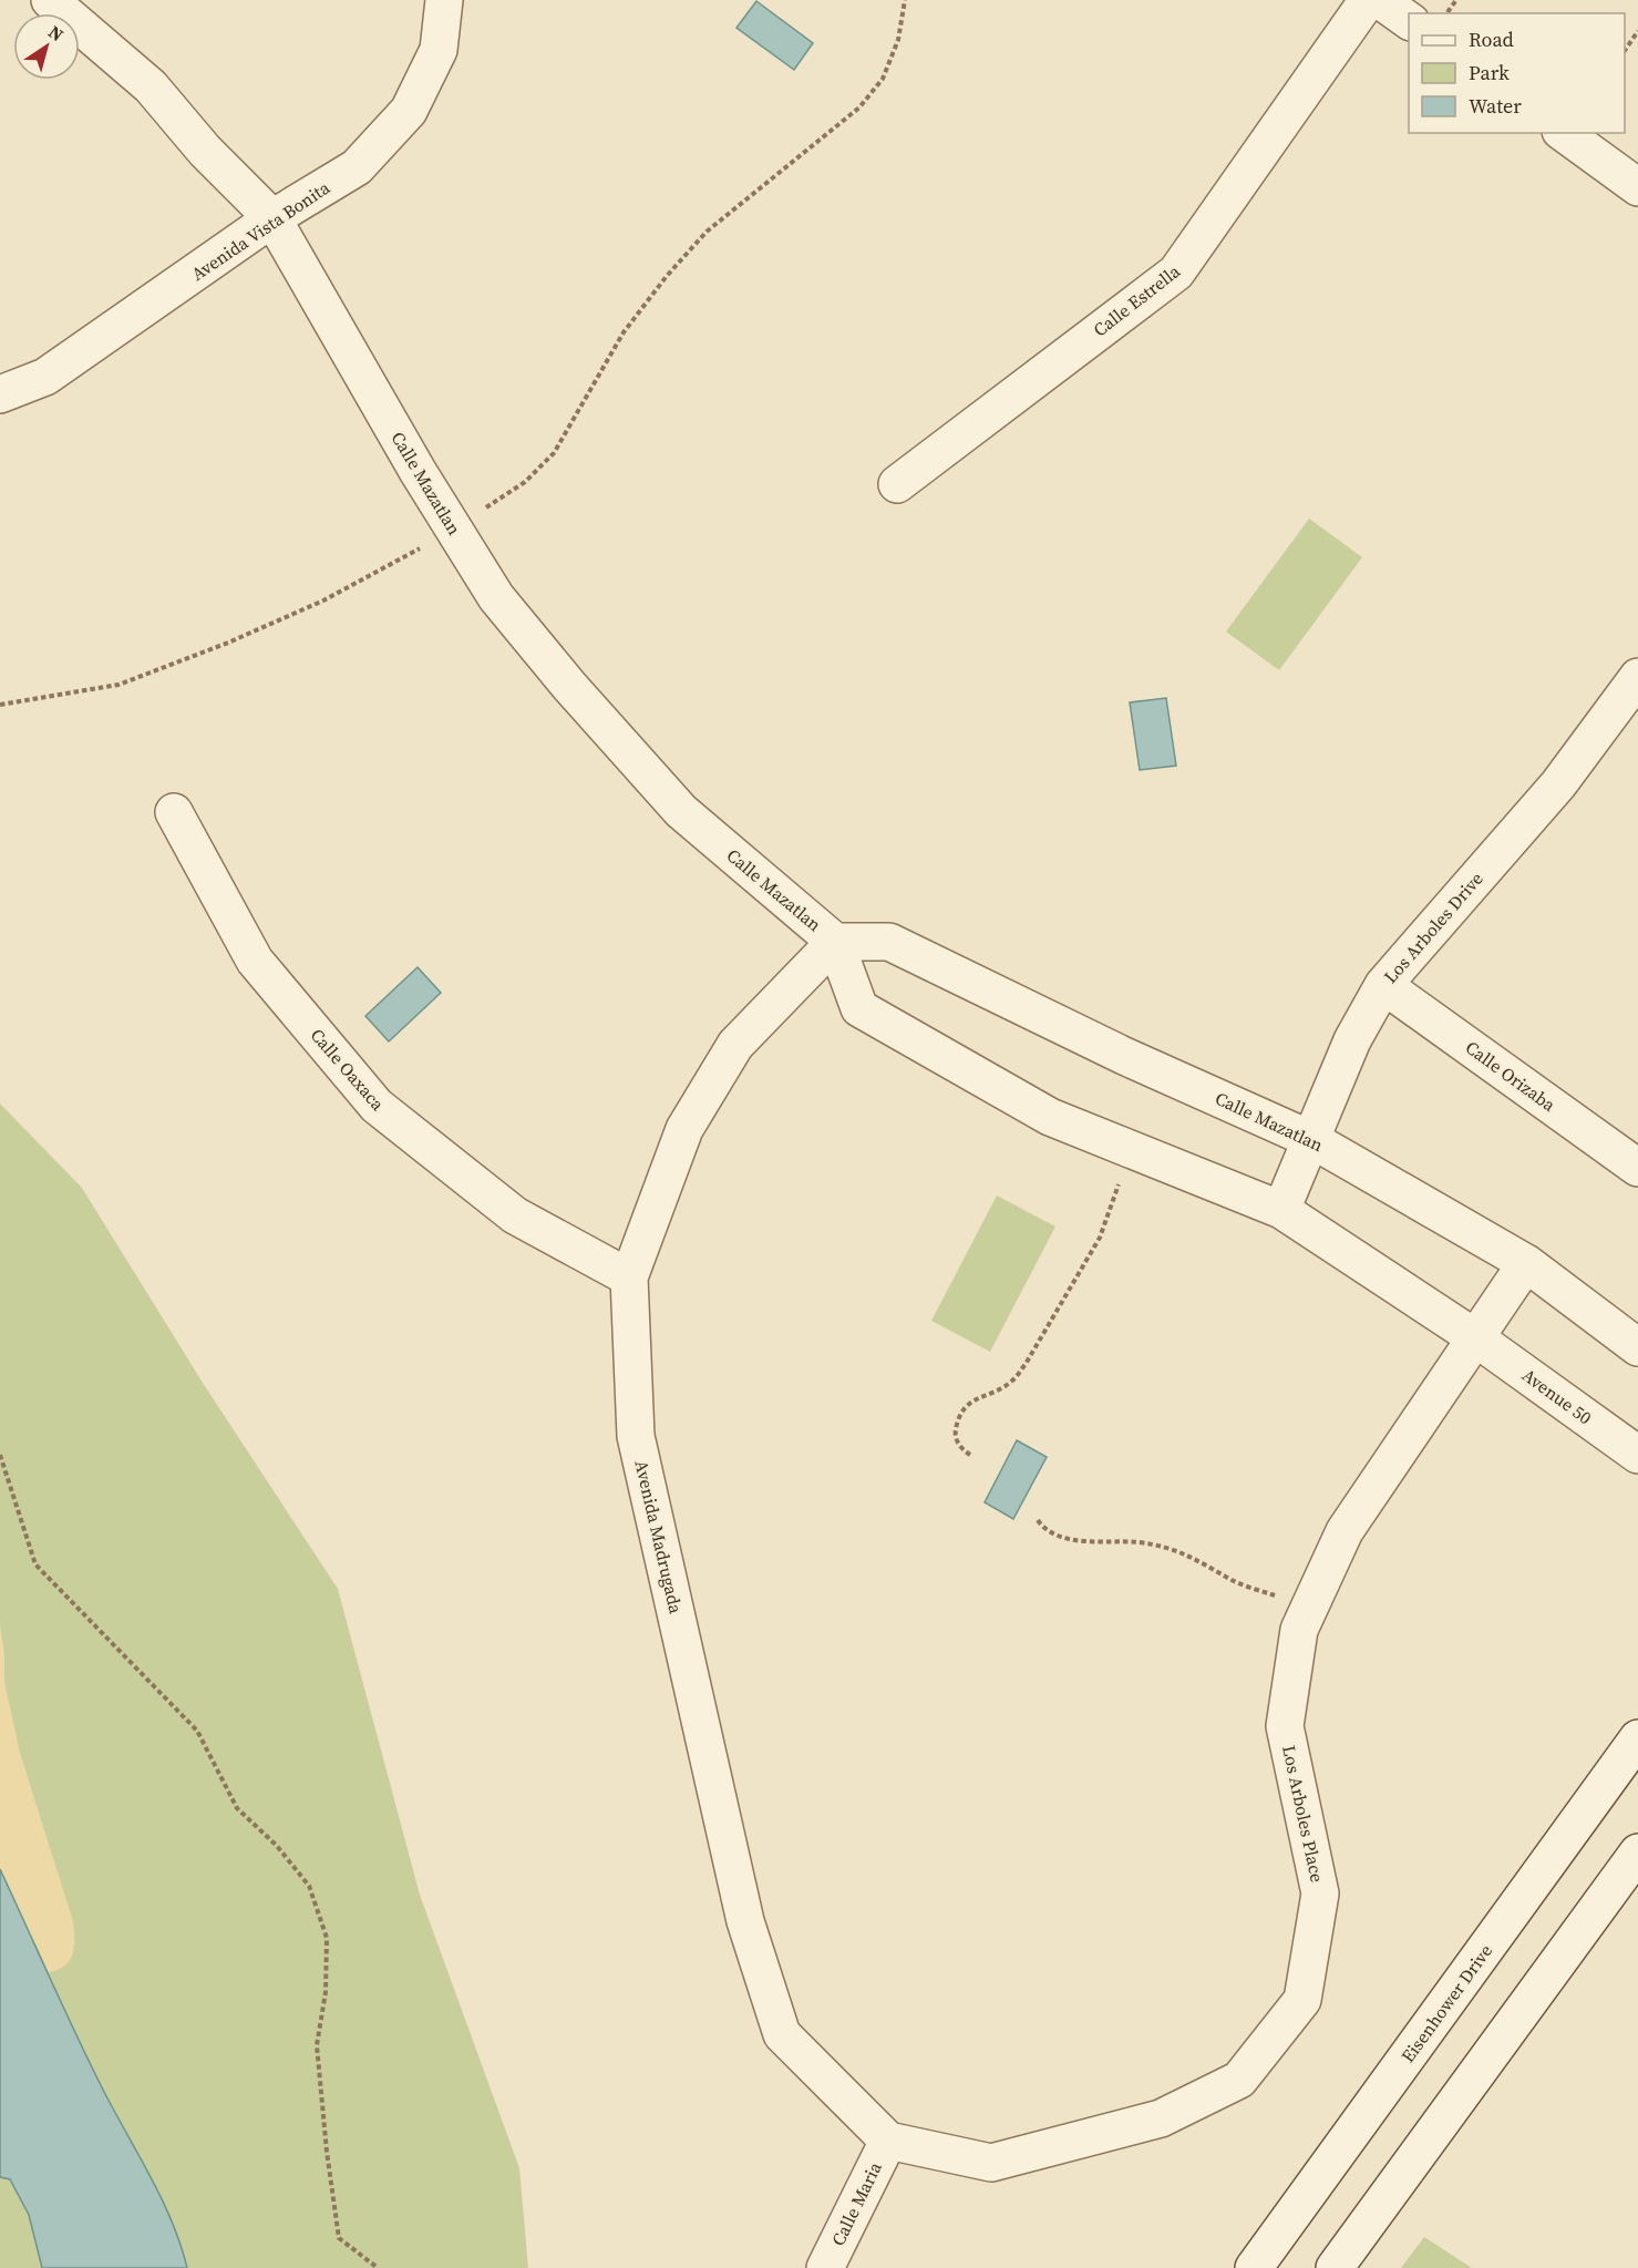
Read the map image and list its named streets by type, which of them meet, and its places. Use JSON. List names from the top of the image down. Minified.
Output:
{"streets":{"street":["Avenida Vista Bonita","Calle Estrella","Calle Mazatlan","Los Arboles Drive","Calle Oaxaca","Calle Orizaba","Avenue 50","Avenida Madrugada","Los Arboles Place","Eisenhower Drive","Calle Maria"]},"crossings":[["Avenida Vista Bonita","Calle Mazatlan"],["Calle Mazatlan","Los Arboles Drive"],["Calle Mazatlan","Avenue 50"],["Calle Mazatlan","Avenida Madrugada"],["Calle Mazatlan","Los Arboles Place"],["Los Arboles Drive","Calle Orizaba"],["Calle Oaxaca","Avenida Madrugada"],["Avenue 50","Los Arboles Place"],["Avenida Madrugada","Los Arboles Place"],["Avenida Madrugada","Calle Maria"],["Los Arboles Place","Calle Maria"]],"legend":["Road","Park","Water"],"north":"top right"}
